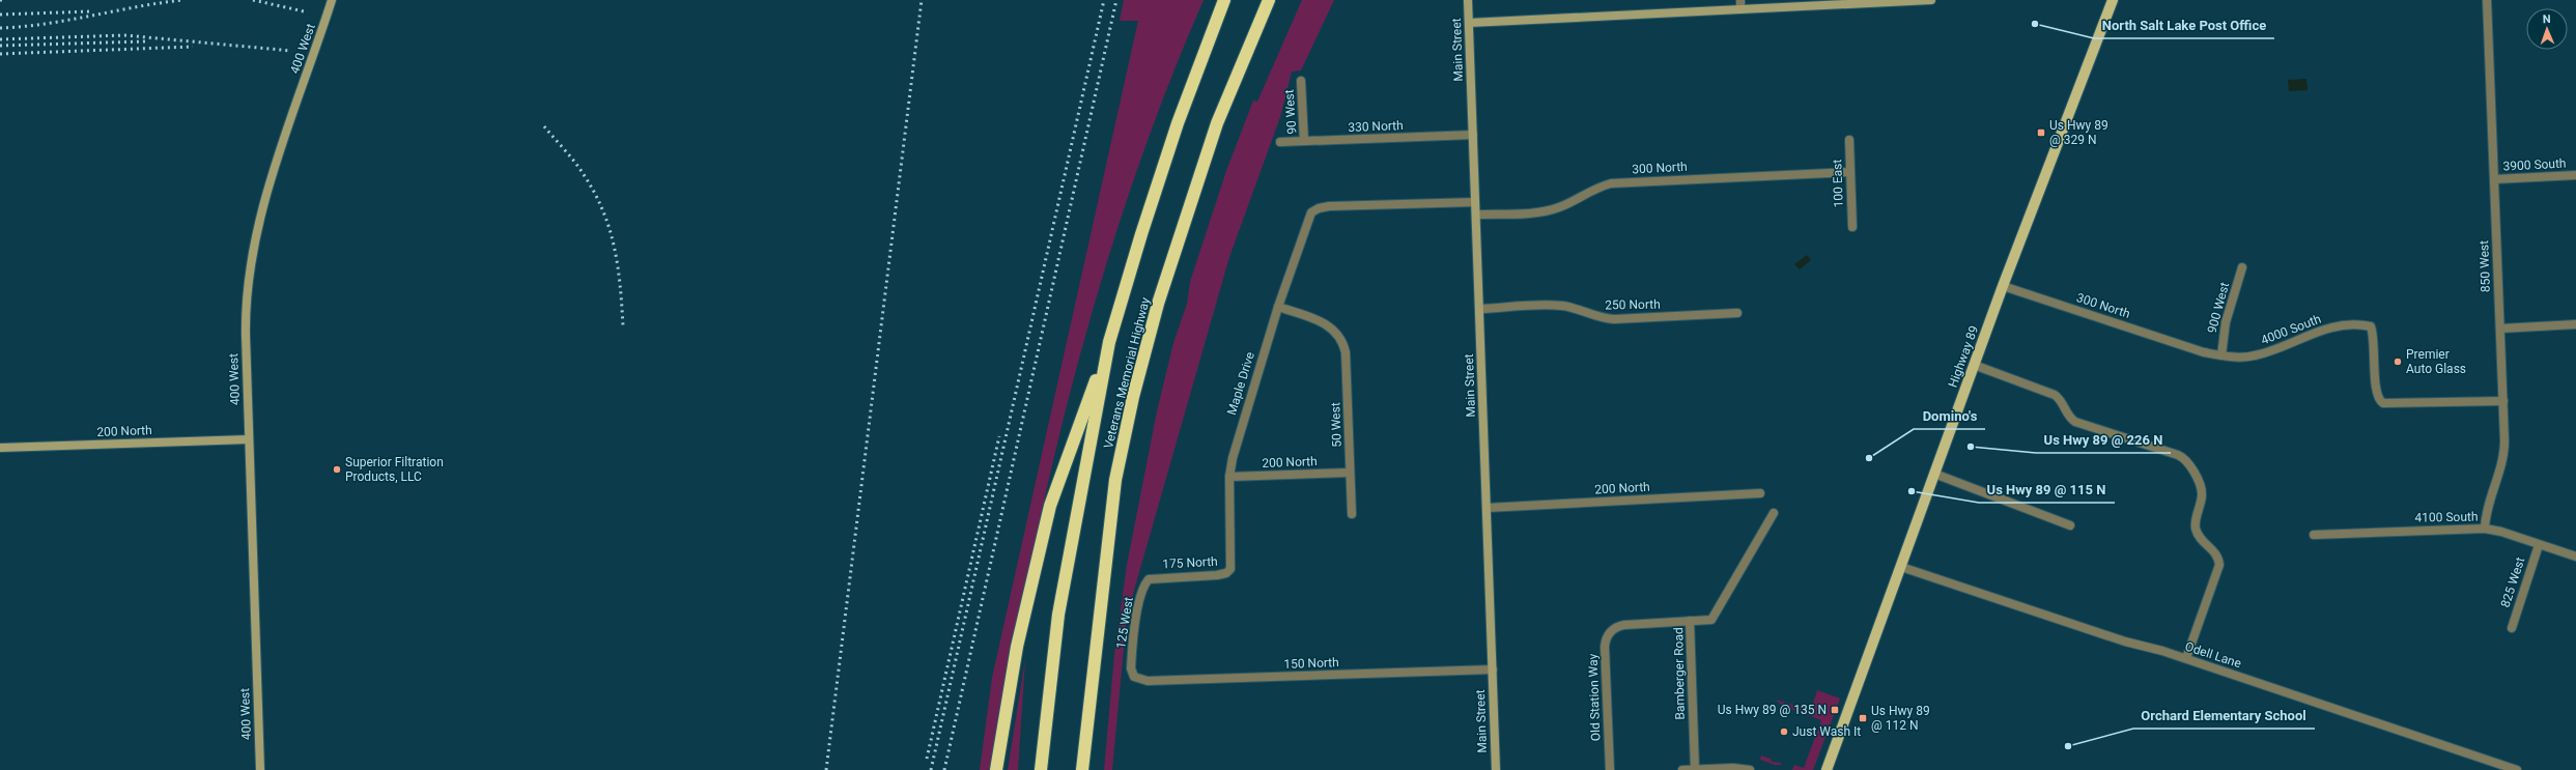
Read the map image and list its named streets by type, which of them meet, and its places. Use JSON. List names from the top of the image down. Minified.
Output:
{"streets":{"highway":["Veterans Memorial Highway"],"main road":["Highway 89"],"street":["400 West","Main Street","90 West","330 North","3900 South","300 North","100 East","850 West","250 North","900 West","4000 South","Maple Drive","50 West","200 North","4100 South","175 North","825 West","125 West","Odell Lane","150 North","Bamberger Road","Old Station Way"]},"crossings":[["400 West","200 North"],["Main Street","330 North"],["Main Street","300 North"],["Main Street","250 North"],["Main Street","Maple Drive"],["Main Street","200 North"],["Main Street","150 North"],["90 West","330 North"],["3900 South","850 West"],["300 North","100 East"],["300 North","4000 South"],["300 North","Highway 89"],["850 West","4000 South"],["850 West","4100 South"],["900 West","4000 South"],["Highway 89","Odell Lane"],["Maple Drive","50 West"],["Maple Drive","200 North"],["Maple Drive","175 North"],["50 West","200 North"],["4100 South","825 West"],["175 North","125 West"],["125 West","150 North"],["Bamberger Road","Old Station Way"]],"places":{"other":["North Salt Lake Post Office","Premier Auto Glass","Us Hwy 89 @ 226 N","Domino's","Superior Filtration Products, LLC","Us Hwy 89 @ 115 N","Just Wash It","Orchard Elementary School"],"transit":["Us Hwy 89 @ 329 N","Us Hwy 89 @ 135 N","Us Hwy 89 @ 112 N"]},"north":"top"}
